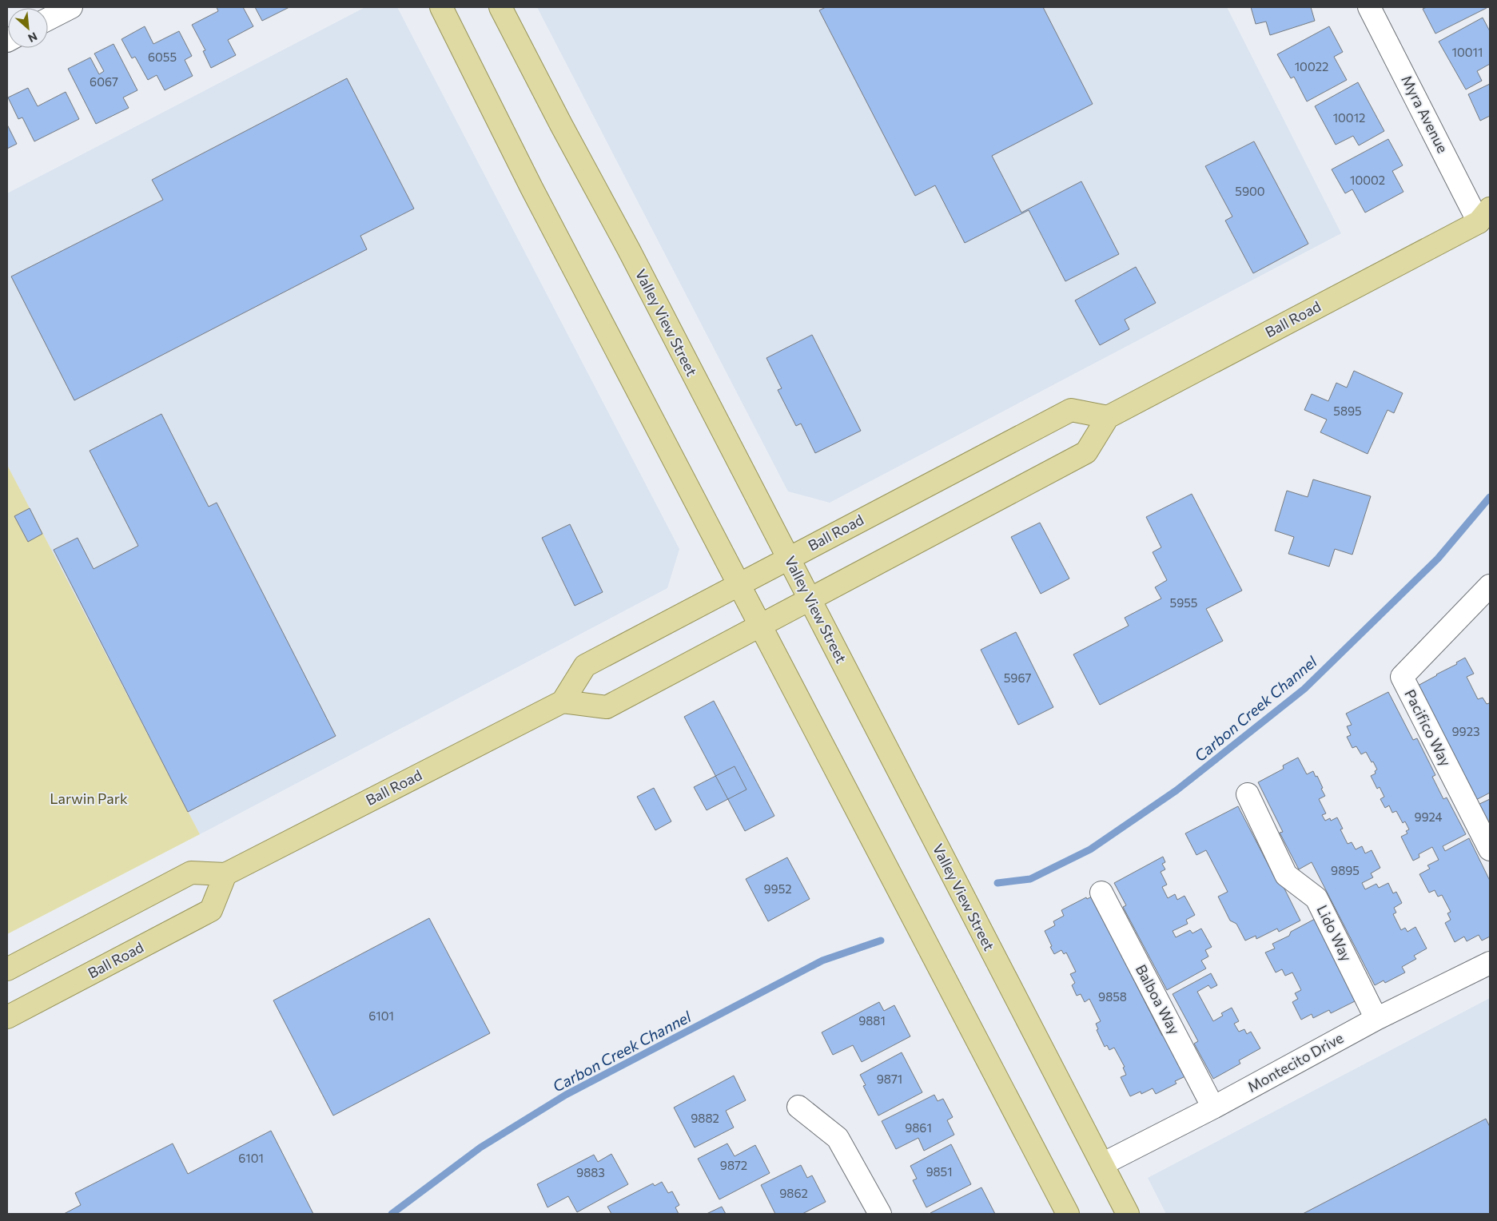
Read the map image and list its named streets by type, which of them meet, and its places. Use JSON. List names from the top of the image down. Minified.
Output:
{"streets":{"main road":["Ball Road","Valley View Street"],"street":["Myra Avenue","Pacifico Way","Lido Way","Balboa Way","Montecito Drive"]},"crossings":[["Myra Avenue","Ball Road"],["Ball Road","Valley View Street"],["Valley View Street","Montecito Drive"],["Lido Way","Montecito Drive"],["Balboa Way","Montecito Drive"]],"water":["Carbon Creek Channel"],"parks":["Larwin Park"],"house_numbers":["10011","6055","10022","6067","10012","10002","5900","5895","5955","5967","9923","9924","9895","9952","9858","6101","9881","9871","9882","9861","6101","9872","9851","9883","9862"],"north":"bottom right"}
